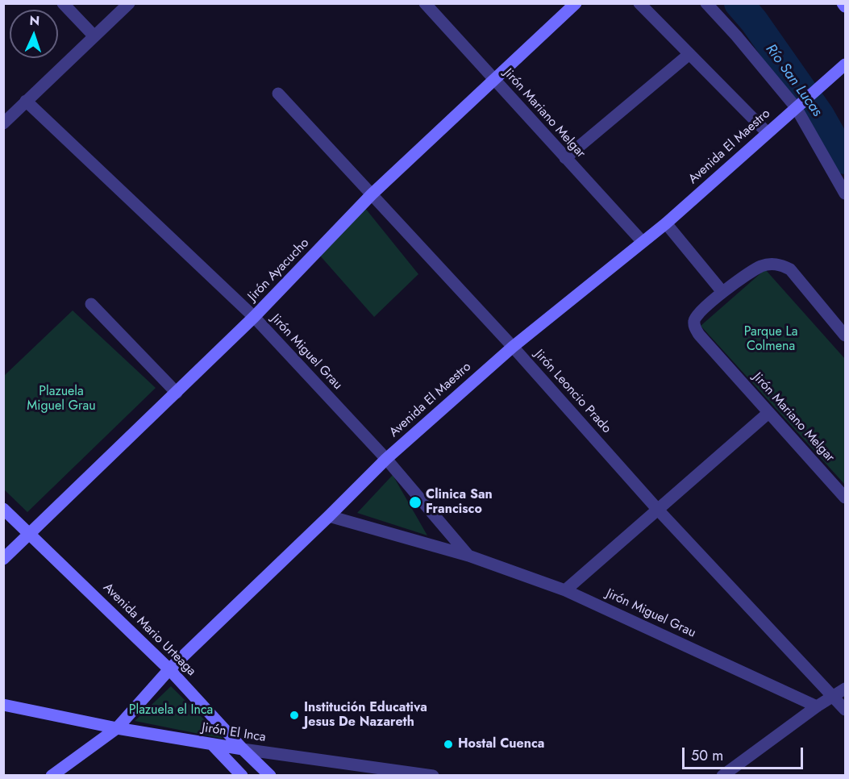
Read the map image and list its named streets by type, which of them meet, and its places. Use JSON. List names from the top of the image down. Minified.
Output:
{"streets":{"street":["Jirón Mariano Melgar","Avenida El Maestro","Jirón Ayacucho","Jirón Miguel Grau","Jirón Leoncio Prado","Avenida Mario Urteaga","Jirón El Inca"]},"crossings":[["Jirón Mariano Melgar","Avenida El Maestro"],["Jirón Mariano Melgar","Jirón Ayacucho"],["Avenida El Maestro","Jirón Miguel Grau"],["Avenida El Maestro","Jirón Leoncio Prado"],["Avenida El Maestro","Avenida Mario Urteaga"],["Avenida El Maestro","Jirón El Inca"],["Jirón Ayacucho","Jirón Miguel Grau"],["Jirón Ayacucho","Jirón Leoncio Prado"],["Jirón Ayacucho","Avenida Mario Urteaga"],["Avenida Mario Urteaga","Jirón El Inca"]],"water":["Río San Lucas"],"parks":["Parque La Colmena","Plazuela Miguel Grau","Plazuela el Inca"],"places":["Clinica San Francisco","Institución Educativa Jesus De Nazareth","Hostal Cuenca"],"scale_bar":"50 m","north":"top"}
